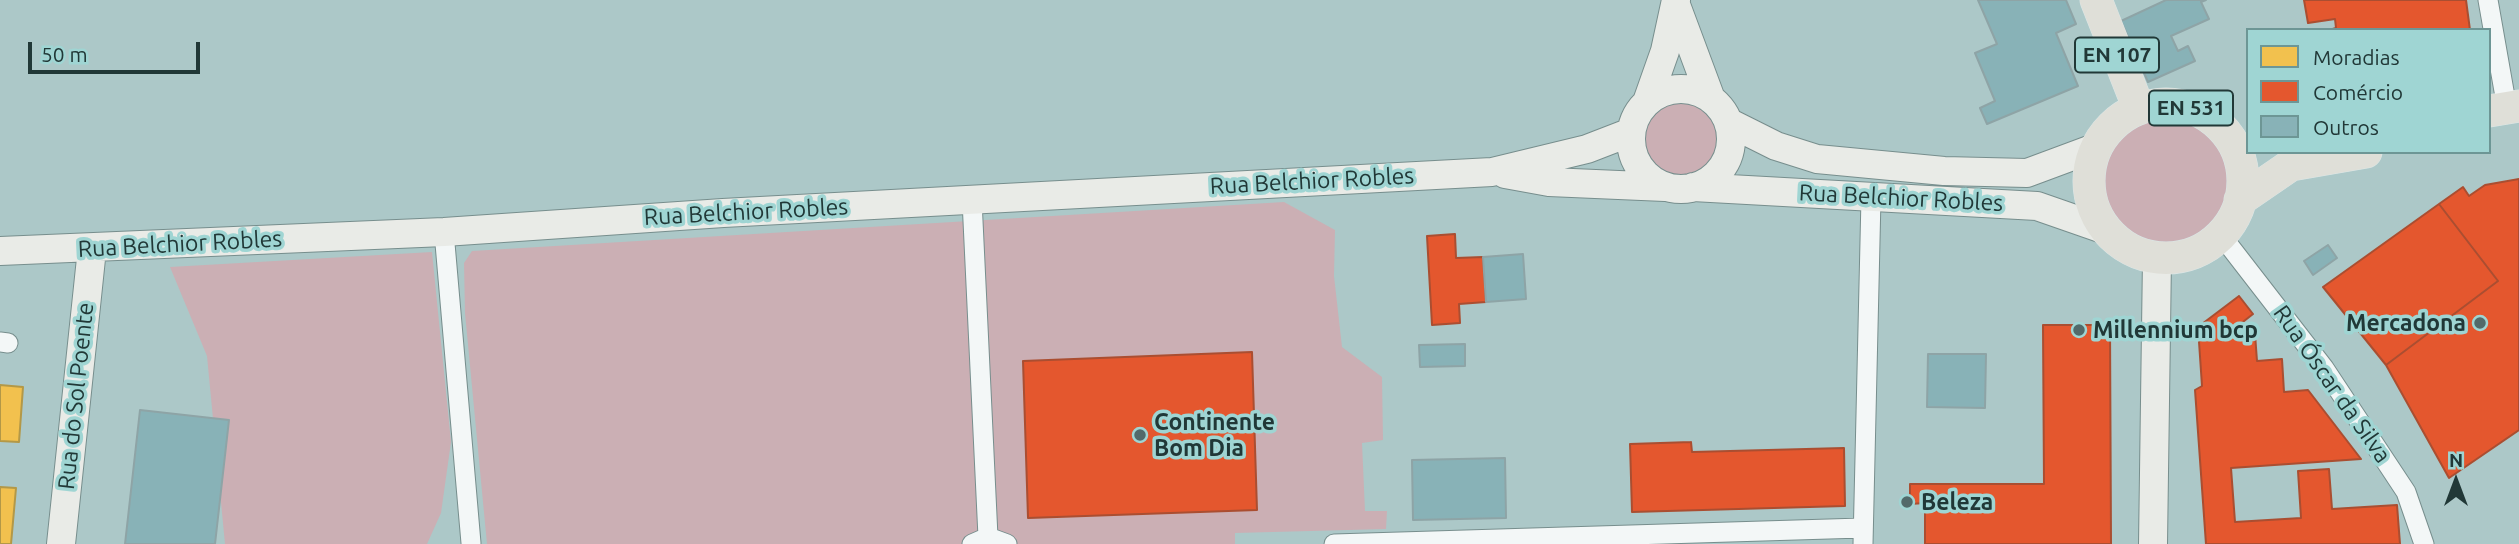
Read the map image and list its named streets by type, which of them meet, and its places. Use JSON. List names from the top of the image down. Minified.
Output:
{"streets":{"main road":["EN 107","EN 531","Rua Belchior Robles","Rua do Sol Poente"],"street":["Rua Óscar da Silva"]},"crossings":[["EN 107","EN 531"],["EN 107","Rua Belchior Robles"],["EN 107","Rua Óscar da Silva"],["EN 531","Rua Belchior Robles"],["EN 531","Rua Óscar da Silva"],["Rua Belchior Robles","Rua Óscar da Silva"],["Rua Belchior Robles","Rua do Sol Poente"]],"places":["Mercadona","Millennium bcp","Continente Bom Dia","Beleza"],"legend":["Moradias","Comércio","Outros"],"scale_bar":"50 m","north":"top"}
